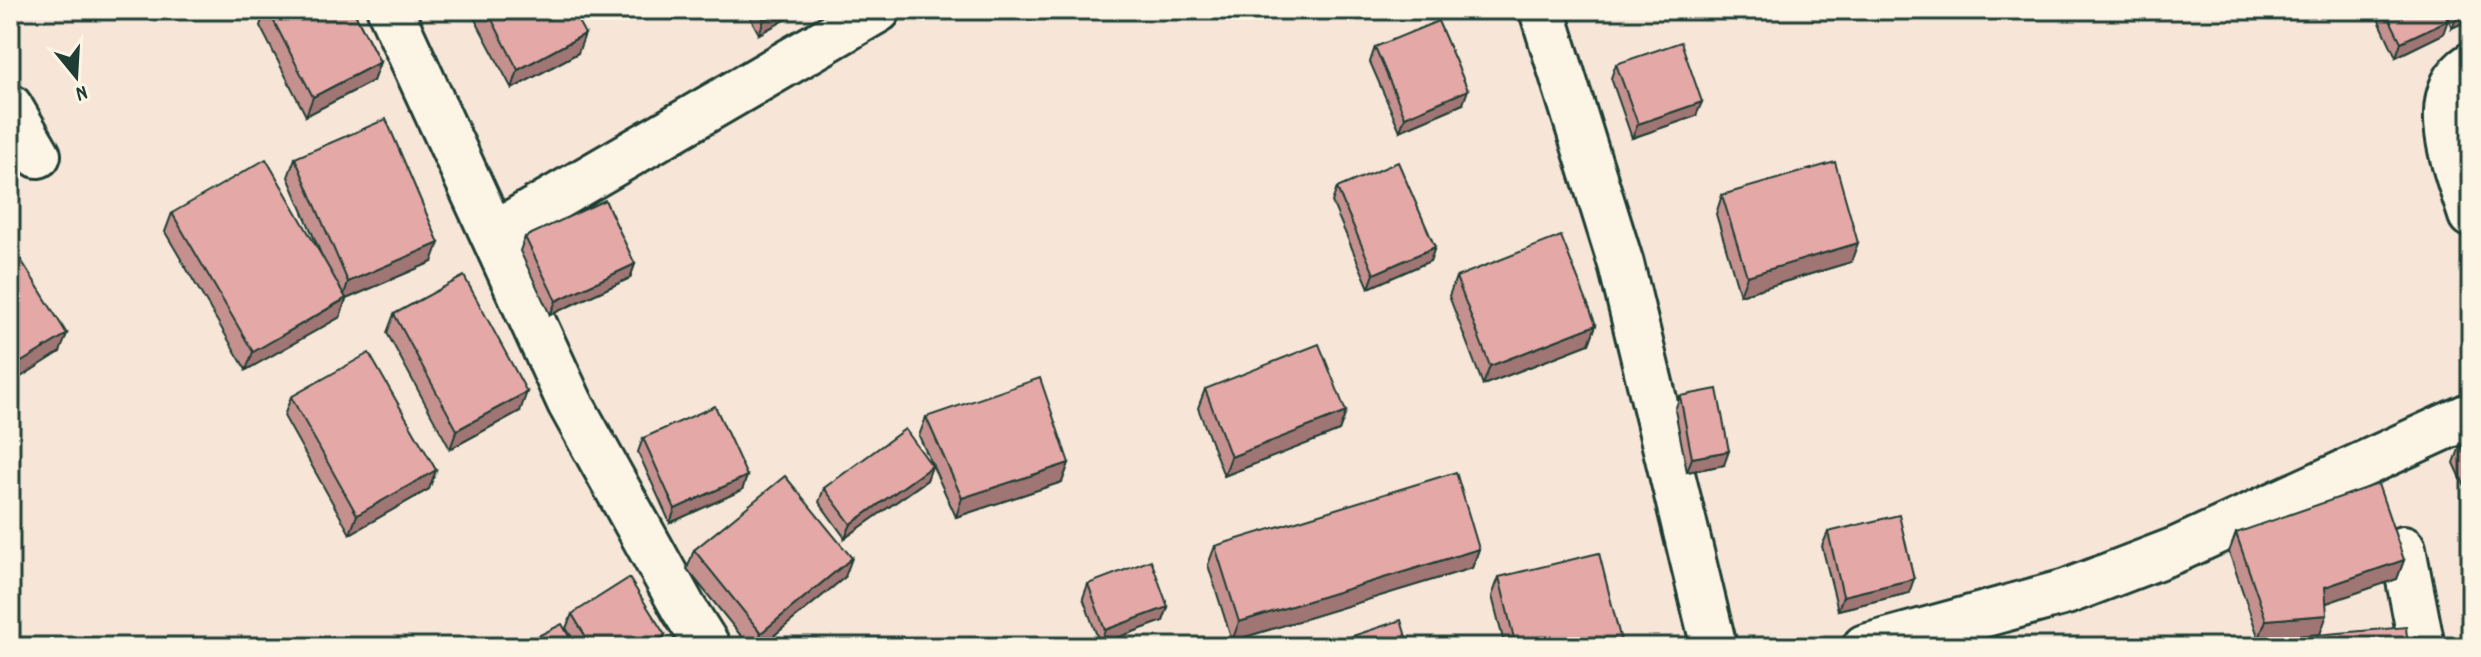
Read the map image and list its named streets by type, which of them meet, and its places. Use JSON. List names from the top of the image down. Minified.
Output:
{"north":"bottom"}
